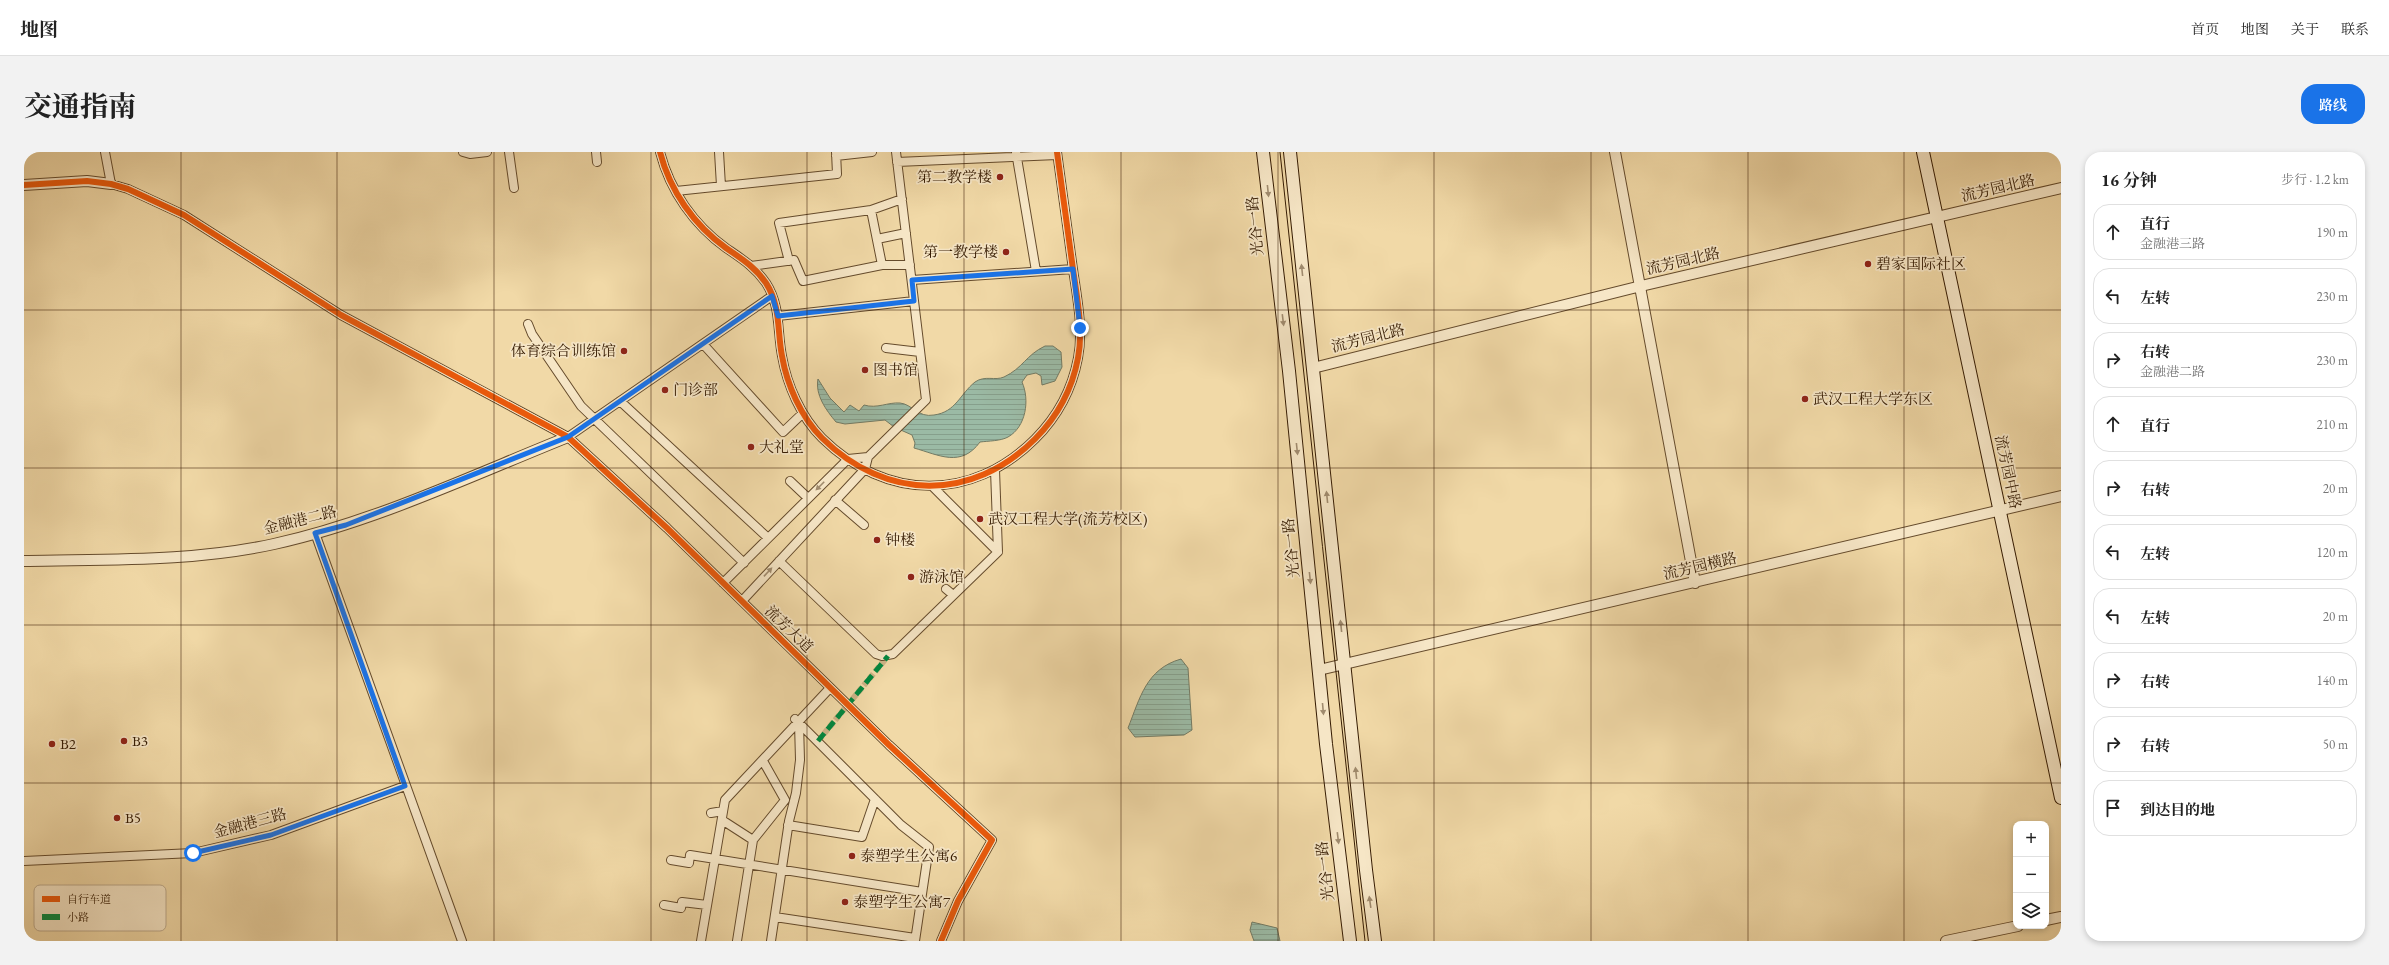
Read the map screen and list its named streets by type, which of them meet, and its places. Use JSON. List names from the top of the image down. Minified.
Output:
{"streets":{"main road":["光谷一路","流芳园中路"],"street":["流芳园北路","金融港二路","流芳园横路","流芳大道","金融港三路"]},"crossings":[["流芳园北路","流芳园中路"],["光谷一路","流芳园横路"],["流芳园中路","流芳园横路"],["金融港二路","流芳大道"]],"places":["第二教学楼","第一教学楼","碧家国际社区","体育综合训练馆","图书馆","门诊部","武汉工程大学东区","大礼堂","武汉工程大学(流芳校区)","钟楼","游泳馆","B3","B2","B5","泰塑学生公寓6","泰塑学生公寓7"],"legend":["自行车道","小路"],"page":{"header":"地图","nav":["首页","地图","关于","联系"],"title":"交通指南","buttons":"路线","heading":["16 分钟","步行 · 1.2 km"],"list":[["直行","金融港三路","190 m"],["左转","230 m"],["右转","金融港二路","230 m"],["直行","210 m"],["右转","20 m"],["左转","120 m"],["左转","20 m"],["右转","140 m"],["右转","50 m"],"到达目的地"],"map_buttons":["+","−"]}}
